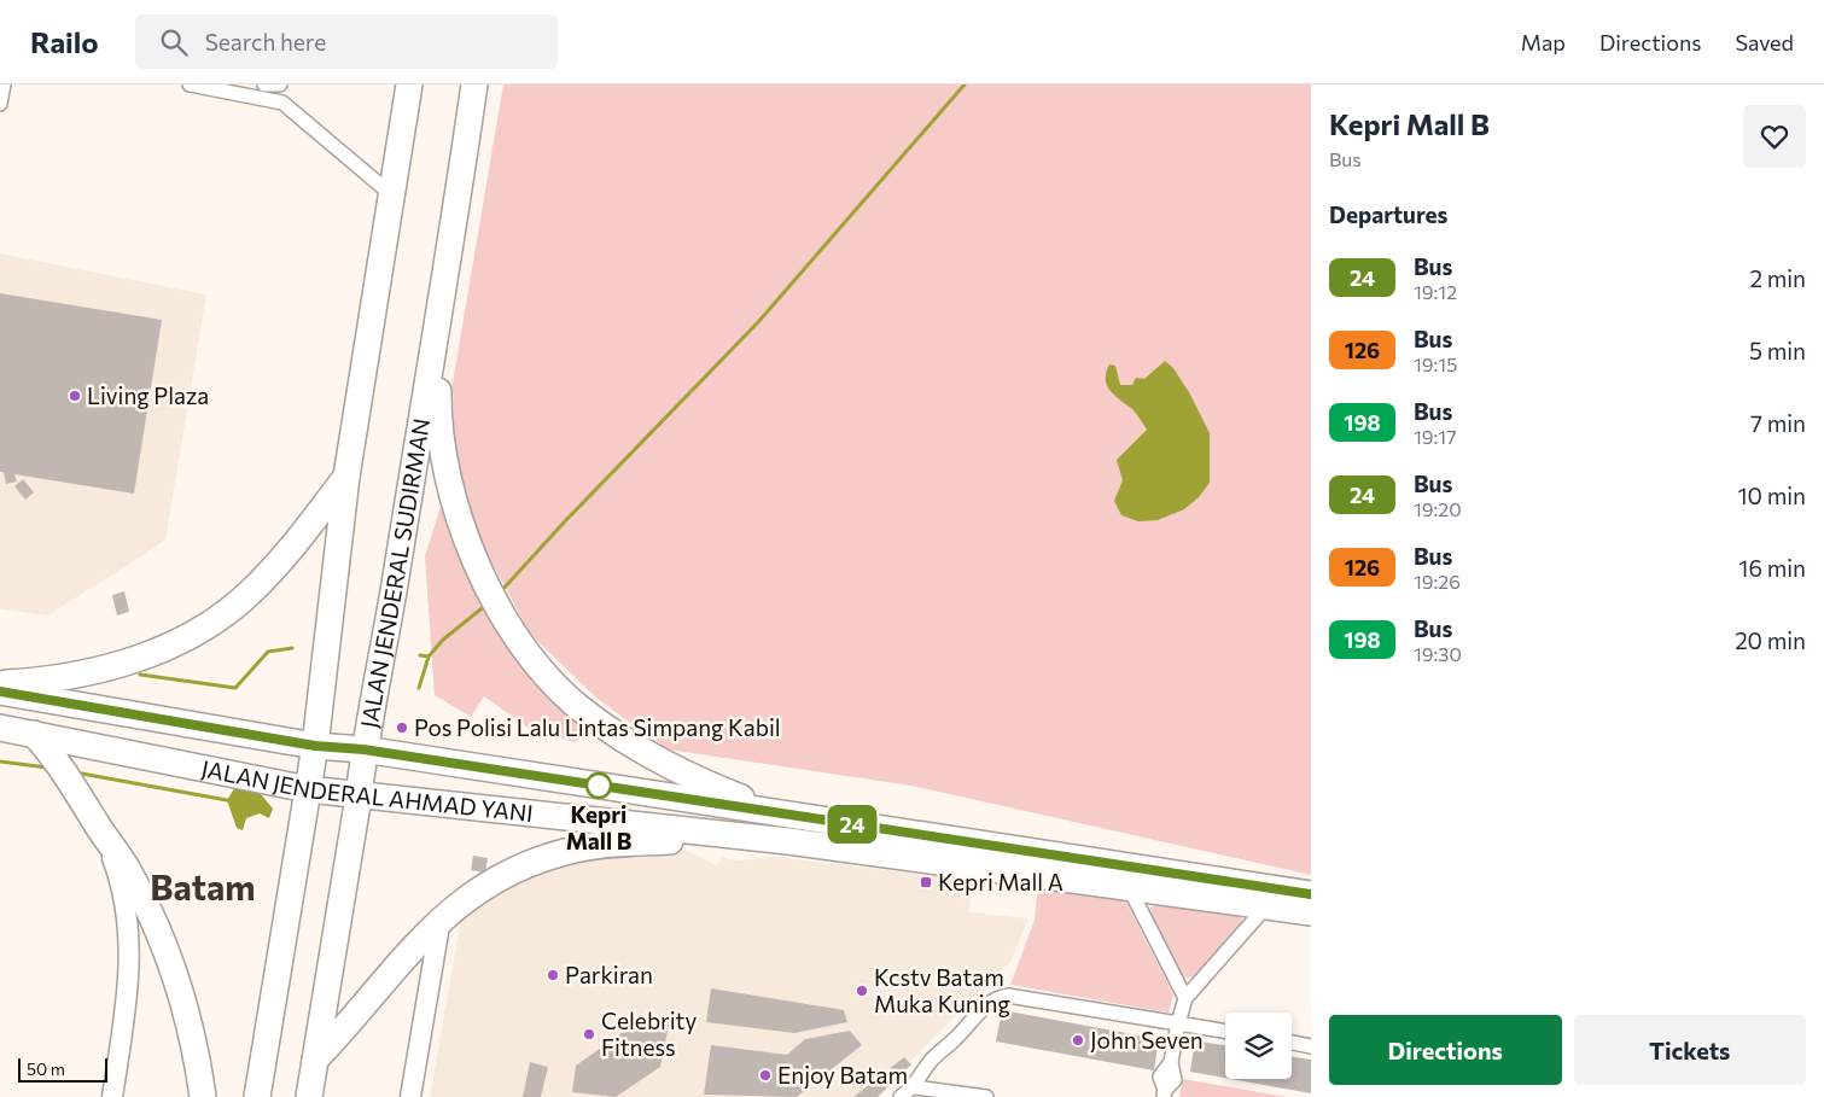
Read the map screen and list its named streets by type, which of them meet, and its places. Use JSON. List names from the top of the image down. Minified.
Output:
{"streets":{"highway":["JALAN JENDERAL SUDIRMAN","JALAN JENDERAL AHMAD YANI"]},"crossings":[["JALAN JENDERAL SUDIRMAN","JALAN JENDERAL AHMAD YANI"]],"districts":["Batam"],"places":{"other":["Living Plaza","Pos Polisi Lalu Lintas Simpang Kabil","Kepri Mall B","Parkiran","Kcstv Batam Muka Kuning","Celebrity Fitness","John Seven","Enjoy Batam"],"transit":["Kepri Mall A"]},"lines":["bus line 24"],"scale_bar":"50 m","page":{"header":"Railo","search":"Search here","nav":["Map","Directions","Saved"],"on_map":"24","heading":[["Kepri Mall B","Bus"],"Departures"],"list":[{"mark":"24","name":"Bus","note":"19:12","value":"2 min"},{"mark":"126","name":"Bus","note":"19:15","value":"5 min"},{"mark":"198","name":"Bus","note":"19:17","value":"7 min"},{"mark":"24","name":"Bus","note":"19:20","value":"10 min"},{"mark":"126","name":"Bus","note":"19:26","value":"16 min"},{"mark":"198","name":"Bus","note":"19:30","value":"20 min"}],"buttons":["Directions","Tickets"],"scale":"50 m"}}
